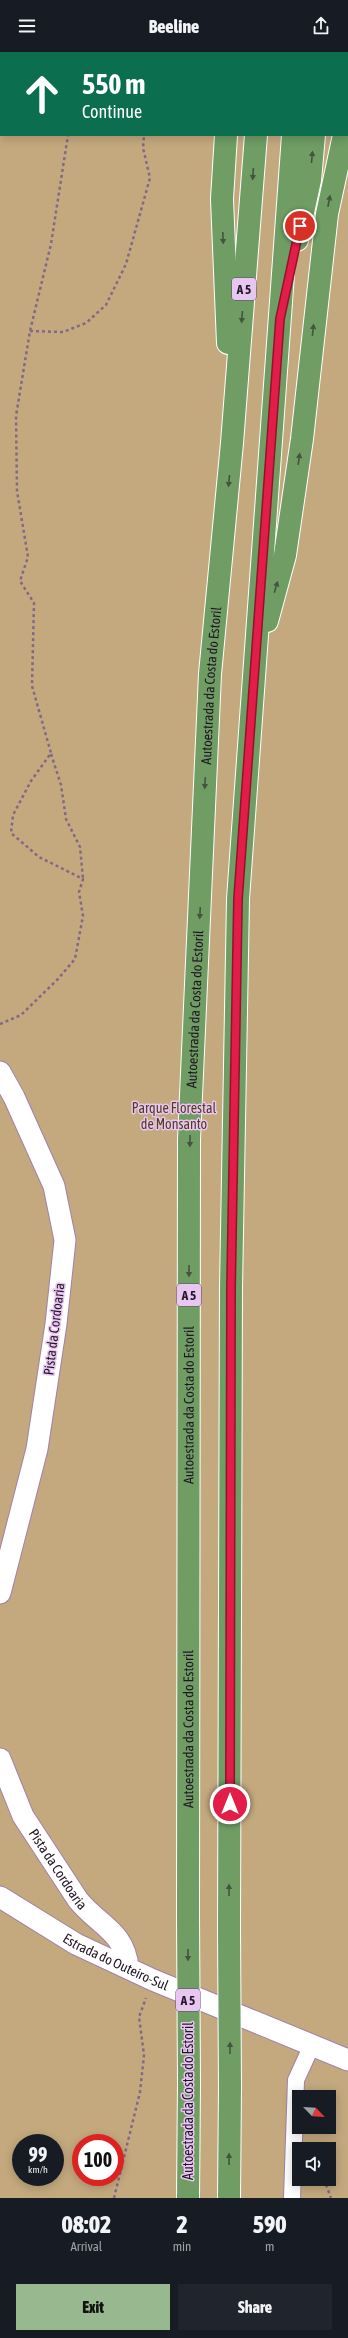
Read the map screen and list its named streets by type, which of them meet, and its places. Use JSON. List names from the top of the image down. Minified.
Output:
{"streets":{"highway":["A 5","Autoestrada da Costa do Estoril"],"street":["Pista da Cordoaria","Estrada do Outeiro-Sul"]},"crossings":[["Pista da Cordoaria","Estrada do Outeiro-Sul"]],"parks":["Parque Florestal de Monsanto"],"north":"bottom right","page":{"header":"Beeline","turn":["550 m","Continue"],"speed":"99 km/h","limit":"100","eta":["08:02","Arrival","2","min","590","m"],"buttons":["Exit","Share"]}}
